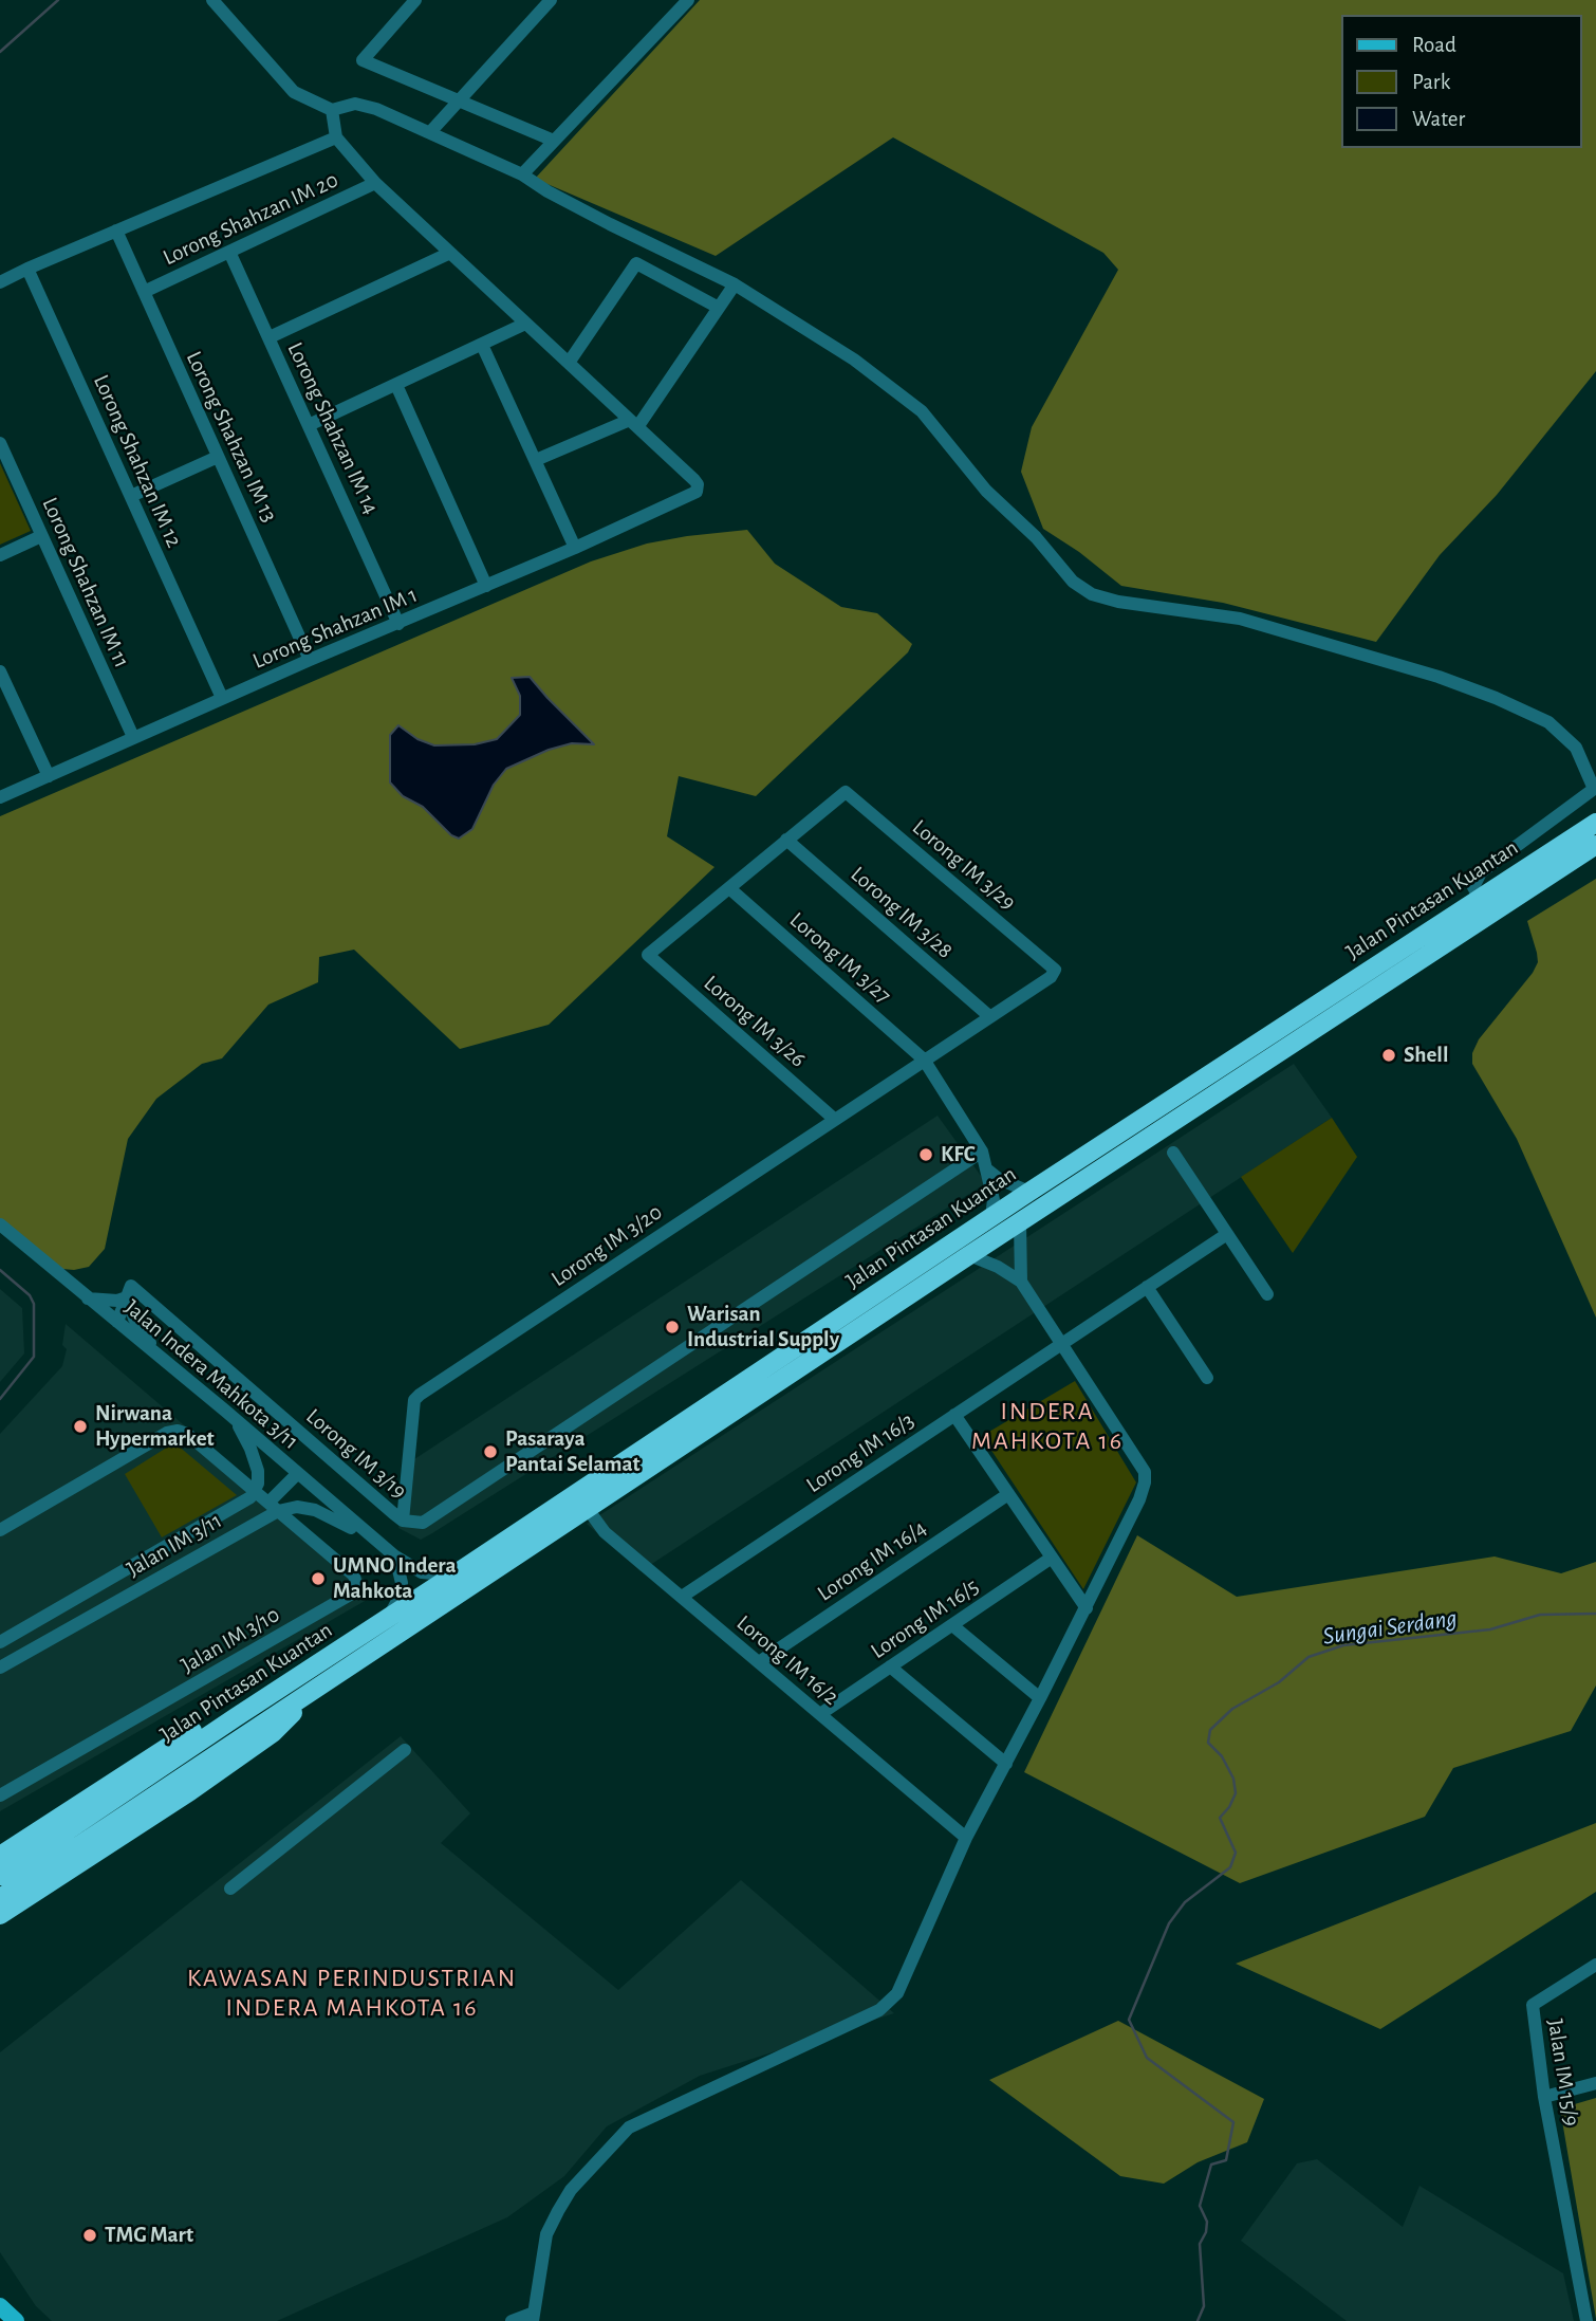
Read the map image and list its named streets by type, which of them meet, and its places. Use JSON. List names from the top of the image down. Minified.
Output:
{"streets":{"highway":["Jalan Pintasan Kuantan"],"street":["Lorong Shahzan IM 20","Lorong Shahzan IM 14","Lorong Shahzan IM 13","Lorong Shahzan IM 12","Lorong Shahzan IM 11","Lorong Shahzan IM 1","Lorong IM 3/29","Lorong IM 3/28","Lorong IM 3/27","Lorong IM 3/26","Lorong IM 3/20","Jalan Indera Mahkota 3/11","Lorong IM 16/3","Lorong IM 3/19","Jalan IM 3/11","Lorong IM 16/4","Lorong IM 16/5","Jalan IM 3/10","Lorong IM 16/2","Jalan IM 15/9"]},"crossings":[["Lorong Shahzan IM 20","Lorong Shahzan IM 14"],["Lorong Shahzan IM 20","Lorong Shahzan IM 13"],["Lorong Shahzan IM 14","Lorong Shahzan IM 1"],["Lorong Shahzan IM 13","Lorong Shahzan IM 1"],["Lorong Shahzan IM 12","Lorong Shahzan IM 1"],["Lorong Shahzan IM 11","Lorong Shahzan IM 1"],["Lorong IM 3/29","Lorong IM 3/28"],["Lorong IM 3/29","Lorong IM 3/20"],["Jalan Pintasan Kuantan","Lorong IM 3/27"],["Jalan Pintasan Kuantan","Jalan Indera Mahkota 3/11"],["Jalan Pintasan Kuantan","Lorong IM 16/2"],["Lorong IM 3/28","Lorong IM 3/20"],["Lorong IM 3/27","Lorong IM 3/26"],["Lorong IM 3/27","Lorong IM 3/20"],["Lorong IM 3/27","Lorong IM 3/19"],["Lorong IM 3/26","Lorong IM 3/20"],["Lorong IM 3/20","Lorong IM 3/19"],["Jalan Indera Mahkota 3/11","Jalan IM 3/11"],["Lorong IM 16/3","Lorong IM 16/2"],["Jalan IM 3/11","Jalan IM 3/10"],["Lorong IM 16/4","Lorong IM 16/2"],["Lorong IM 16/5","Lorong IM 16/2"]],"districts":["INDERA MAHKOTA 16","KAWASAN PERINDUSTRIAN INDERA MAHKOTA 16"],"water":["Sungai Serdang"],"places":["Shell","KFC","Warisan Industrial Supply","Nirwana Hypermarket","Pasaraya Pantai Selamat","UMNO Indera Mahkota","TMG Mart"],"legend":["Road","Park","Water"]}
